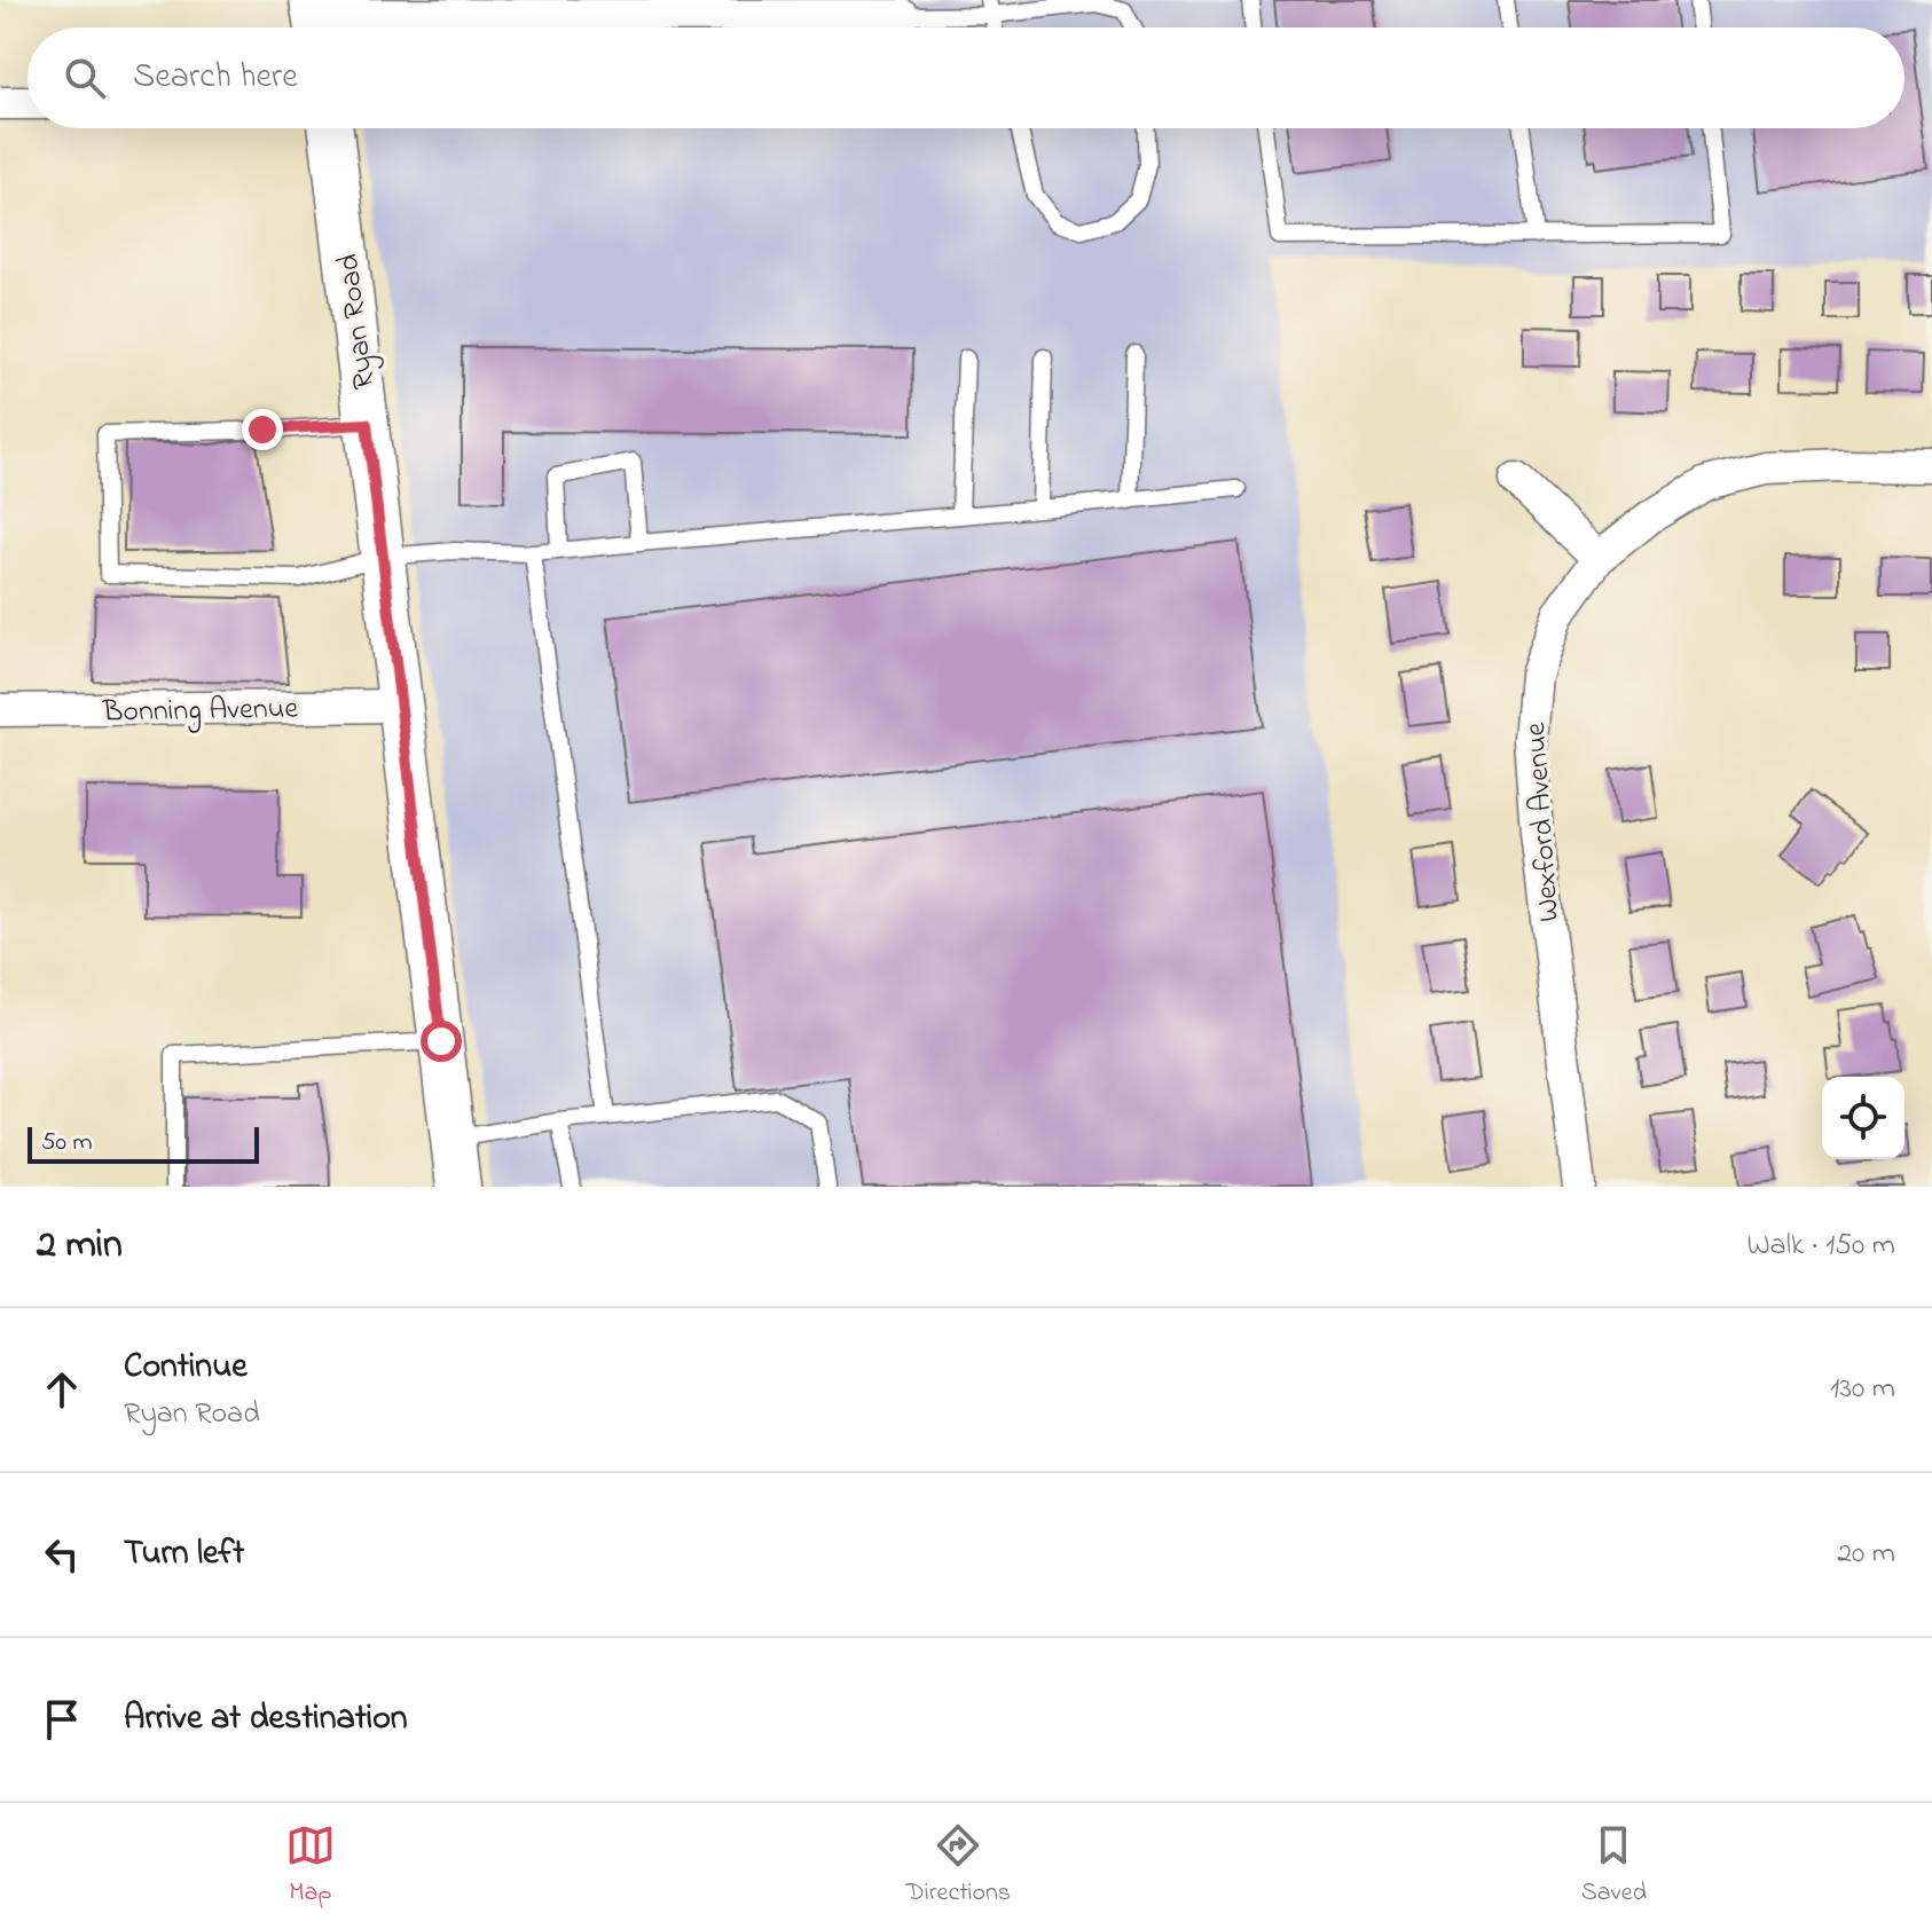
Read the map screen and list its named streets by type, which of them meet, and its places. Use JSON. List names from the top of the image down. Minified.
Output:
{"streets":{"main road":["Ryan Road"],"street":["Bonning Avenue","Wexford Avenue"]},"crossings":[["Ryan Road","Bonning Avenue"]],"scale_bar":"50 m","page":{"search":"Search here","scale":"50 m","heading":["2 min","Walk · 150 m"],"list":[["Continue","Ryan Road","130 m"],["Turn left","20 m"],"Arrive at destination"],"nav":["Map","Directions","Saved"]}}
